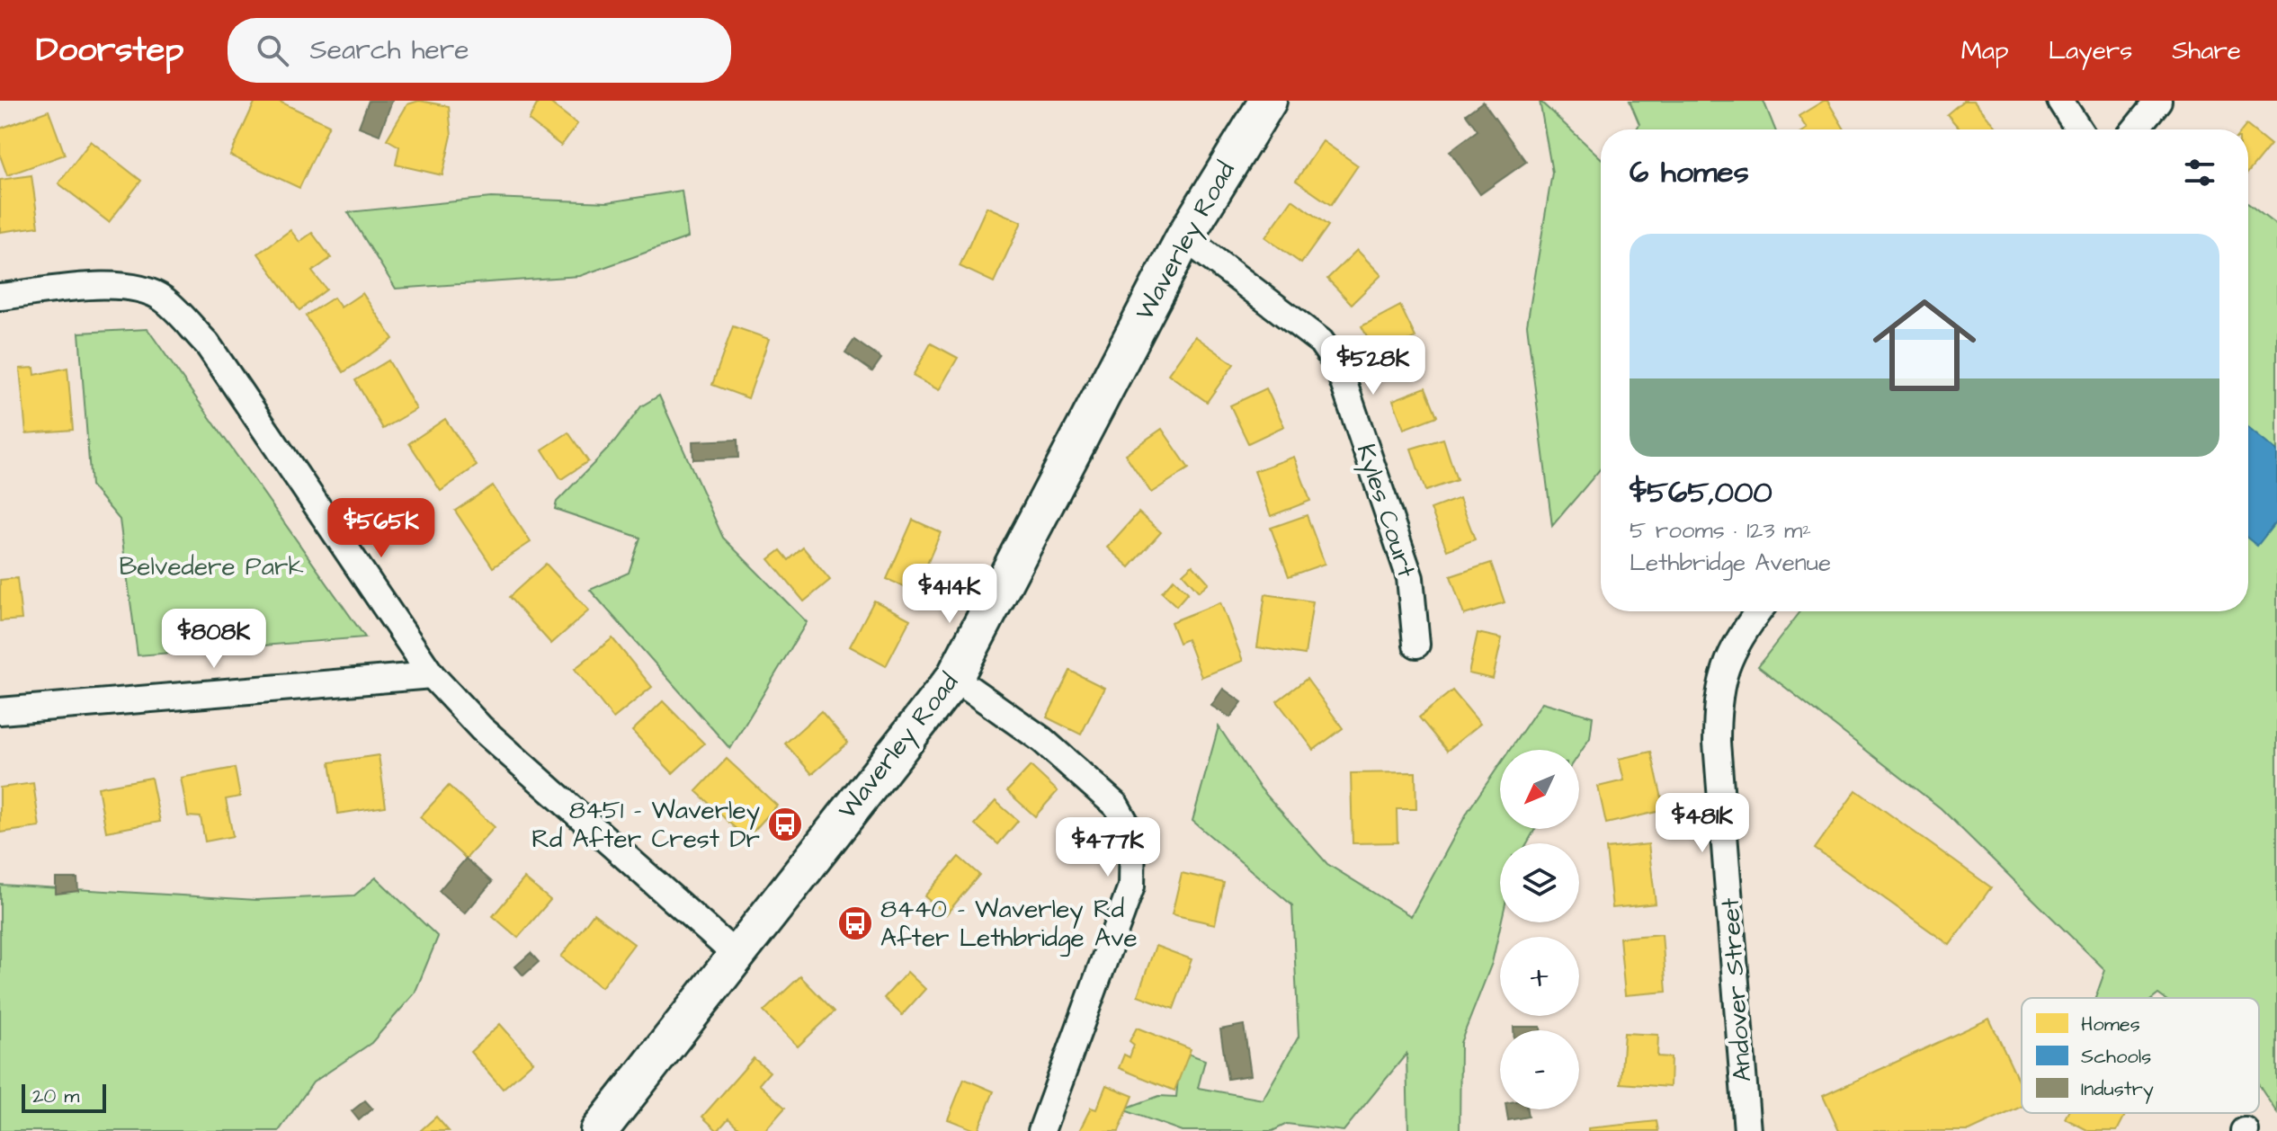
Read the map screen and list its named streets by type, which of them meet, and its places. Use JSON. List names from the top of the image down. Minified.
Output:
{"streets":{"main road":["Waverley Road"],"street":["Kyles Court","Andover Street"]},"crossings":[["Waverley Road","Kyles Court"]],"parks":["Belvedere Park"],"places":{"bus stop":["8451 - Waverley Rd After Crest Dr","8440 - Waverley Rd After Lethbridge Ave"]},"legend":["Homes","Schools","Industry"],"scale_bar":"20 m","north":"bottom left","page":{"header":"Doorstep","search":"Search here","nav":["Map","Layers","Share"],"heading":"6 homes","list":[{"name":"$565,000","note":"5 rooms · 123 m² · Lethbridge Avenue"}],"price":["$528K","$565K","$414K","$808K","$481K","$477K"],"map_buttons":["+","−"],"scale":"20 m"}}
